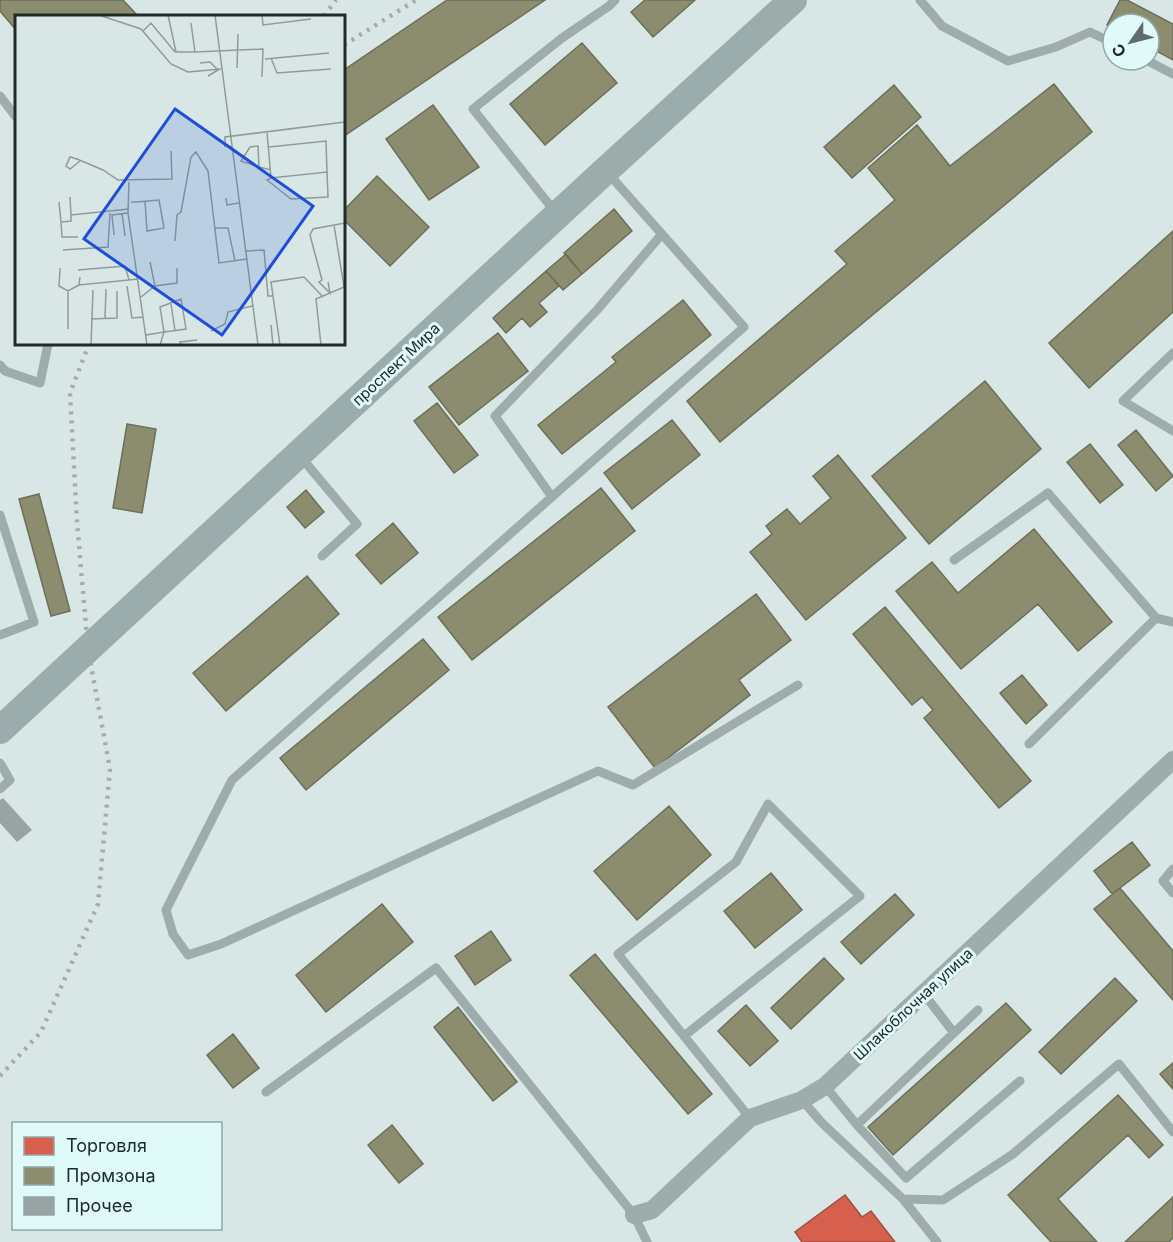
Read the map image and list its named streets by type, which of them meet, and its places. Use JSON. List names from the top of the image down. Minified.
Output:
{"streets":{"main road":["проспект Мира"],"street":["Шлакоблочная улица"]},"legend":["Торговля","Промзона","Прочее"],"north":"bottom left"}
